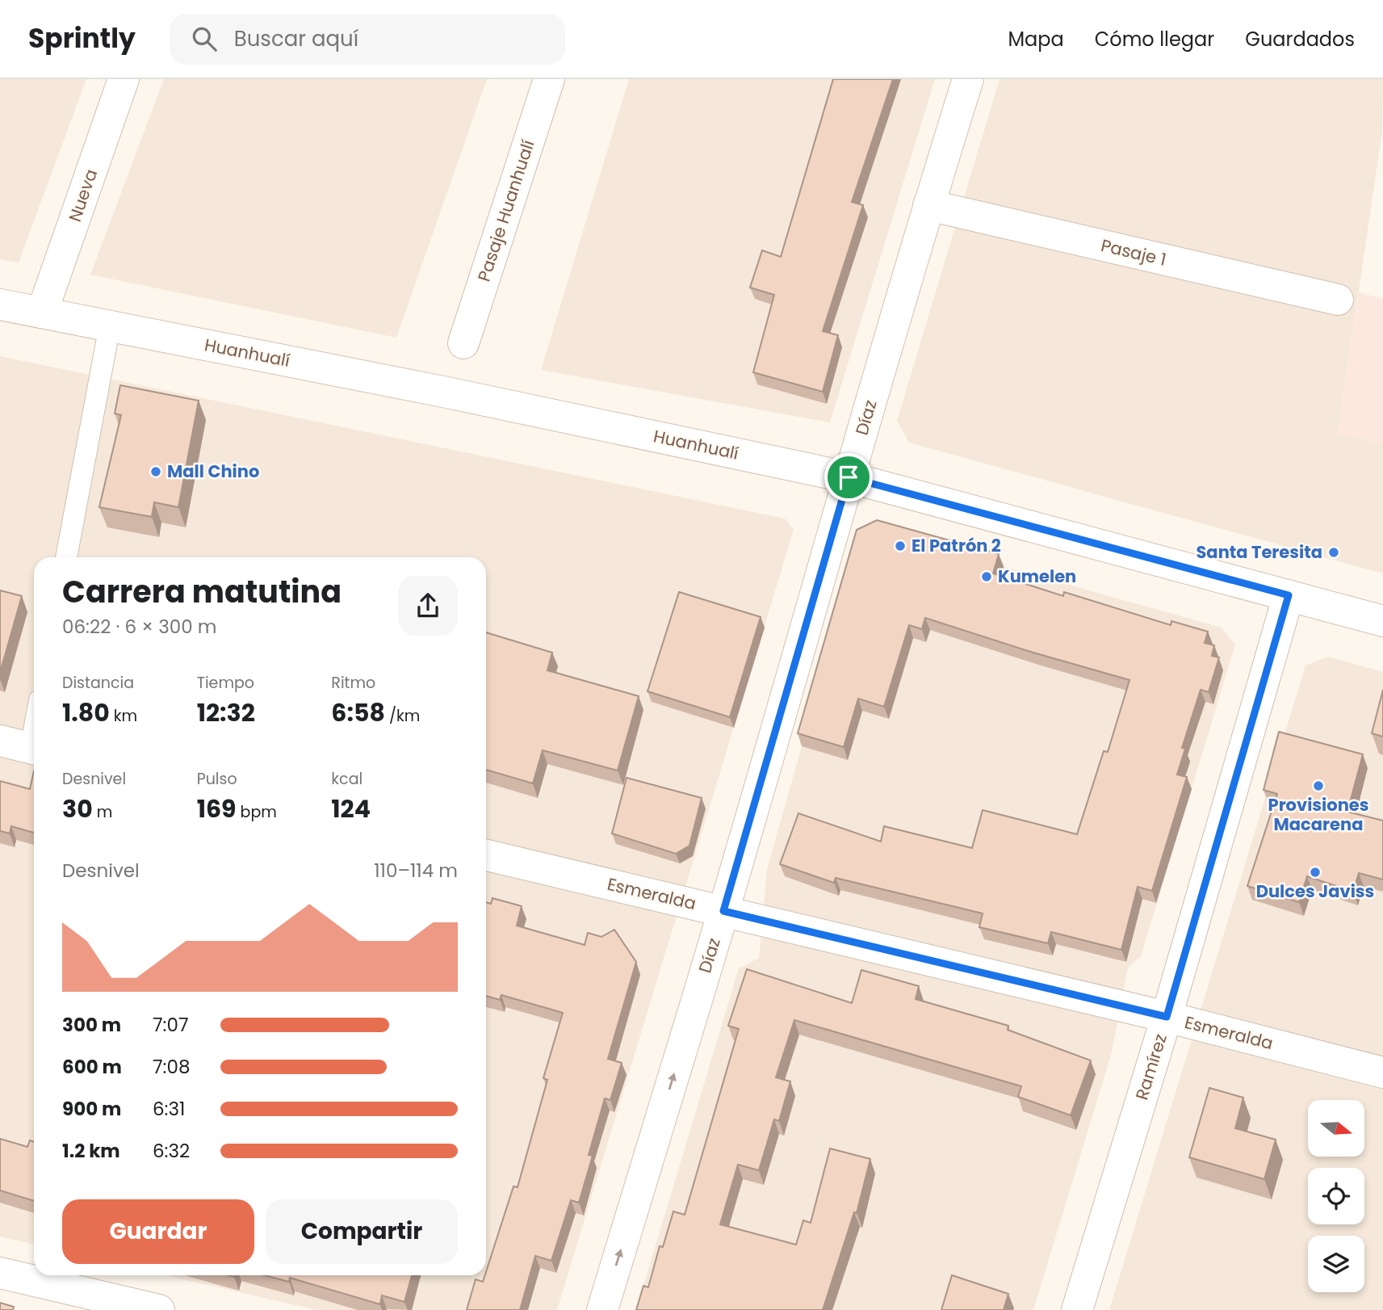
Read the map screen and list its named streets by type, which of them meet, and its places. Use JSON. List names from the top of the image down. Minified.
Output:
{"streets":{"street":["Nueva","Pasaje Huanhualí","Pasaje 1","Huanhualí","Díaz","Esmeralda","Ramírez"]},"crossings":[["Nueva","Huanhualí"],["Pasaje 1","Díaz"],["Huanhualí","Díaz"],["Huanhualí","Ramírez"],["Díaz","Esmeralda"],["Esmeralda","Ramírez"]],"places":["Mall Chino","El Patrón 2","Santa Teresita","Kumelen","Provisiones Macarena","Dulces Javiss"],"north":"right","page":{"header":"Sprintly","search":"Buscar aquí","nav":["Mapa","Cómo llegar","Guardados"],"heading":["Carrera matutina","06:22 · 6 × 300 m"],"stats":[["Distancia","1.80 km"],["Tiempo","12:32"],["Ritmo","6:58 /km"],["Desnivel","30 m"],["Pulso","169 bpm"],["kcal","124"]],"chart":["Desnivel","110–114 m"],"list":[{"name":"300 m","note":"7:07"},{"name":"600 m","note":"7:08"},{"name":"900 m","note":"6:31"},{"name":"1.2 km","note":"6:32"}],"buttons":["Guardar","Compartir"]}}
